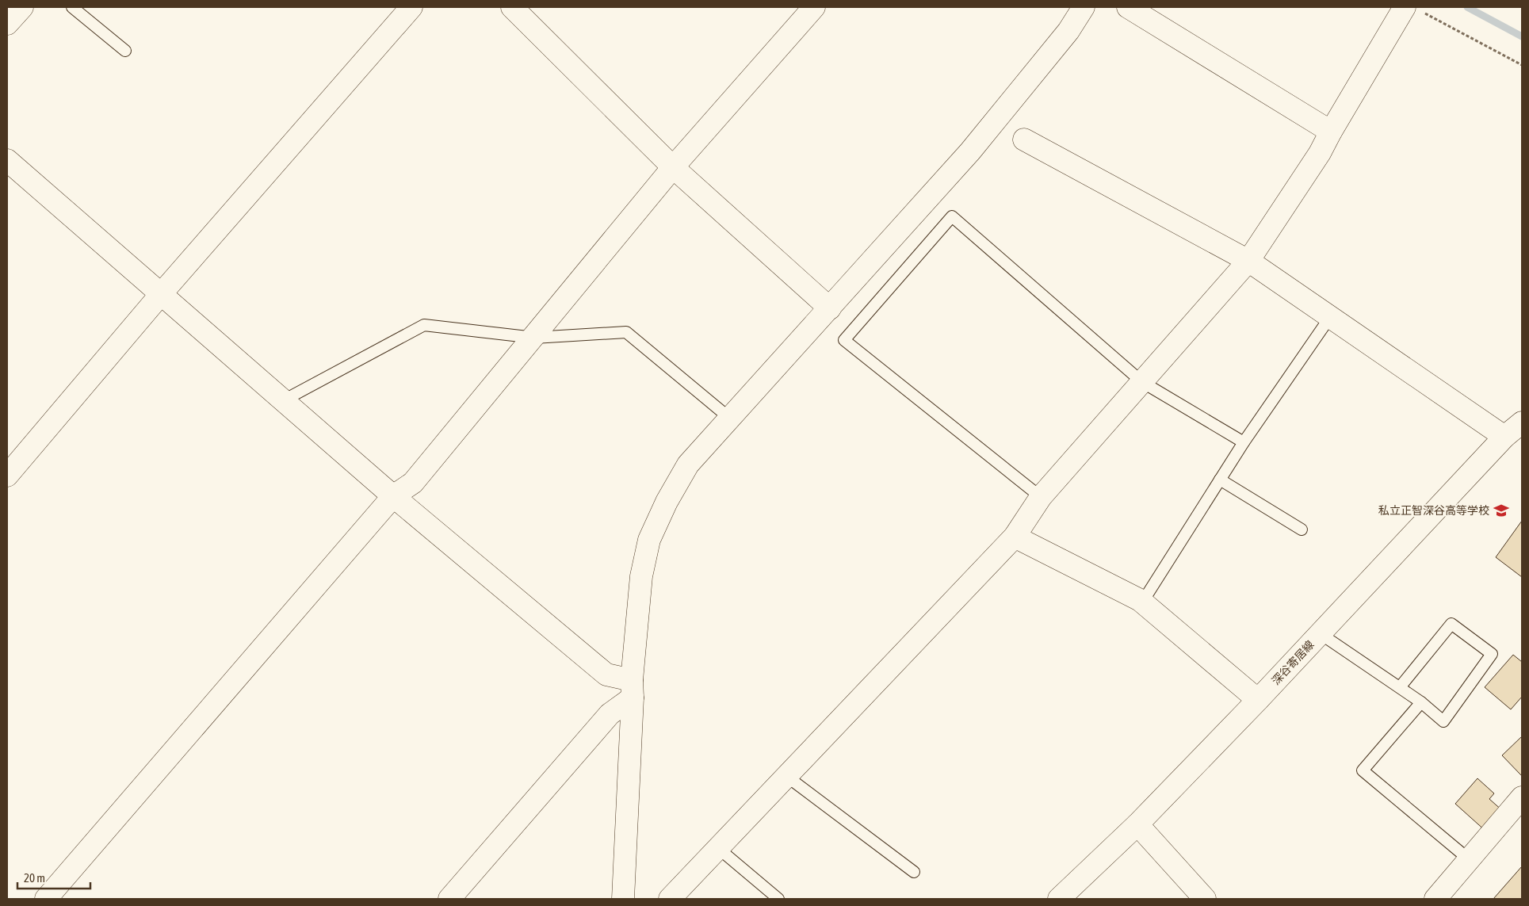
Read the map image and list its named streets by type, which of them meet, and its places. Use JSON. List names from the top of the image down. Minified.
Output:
{"streets":{"street":["深谷寄居線"]},"places":{"school or university":["私立正智深谷高等学校"]},"scale_bar":"20 m"}
